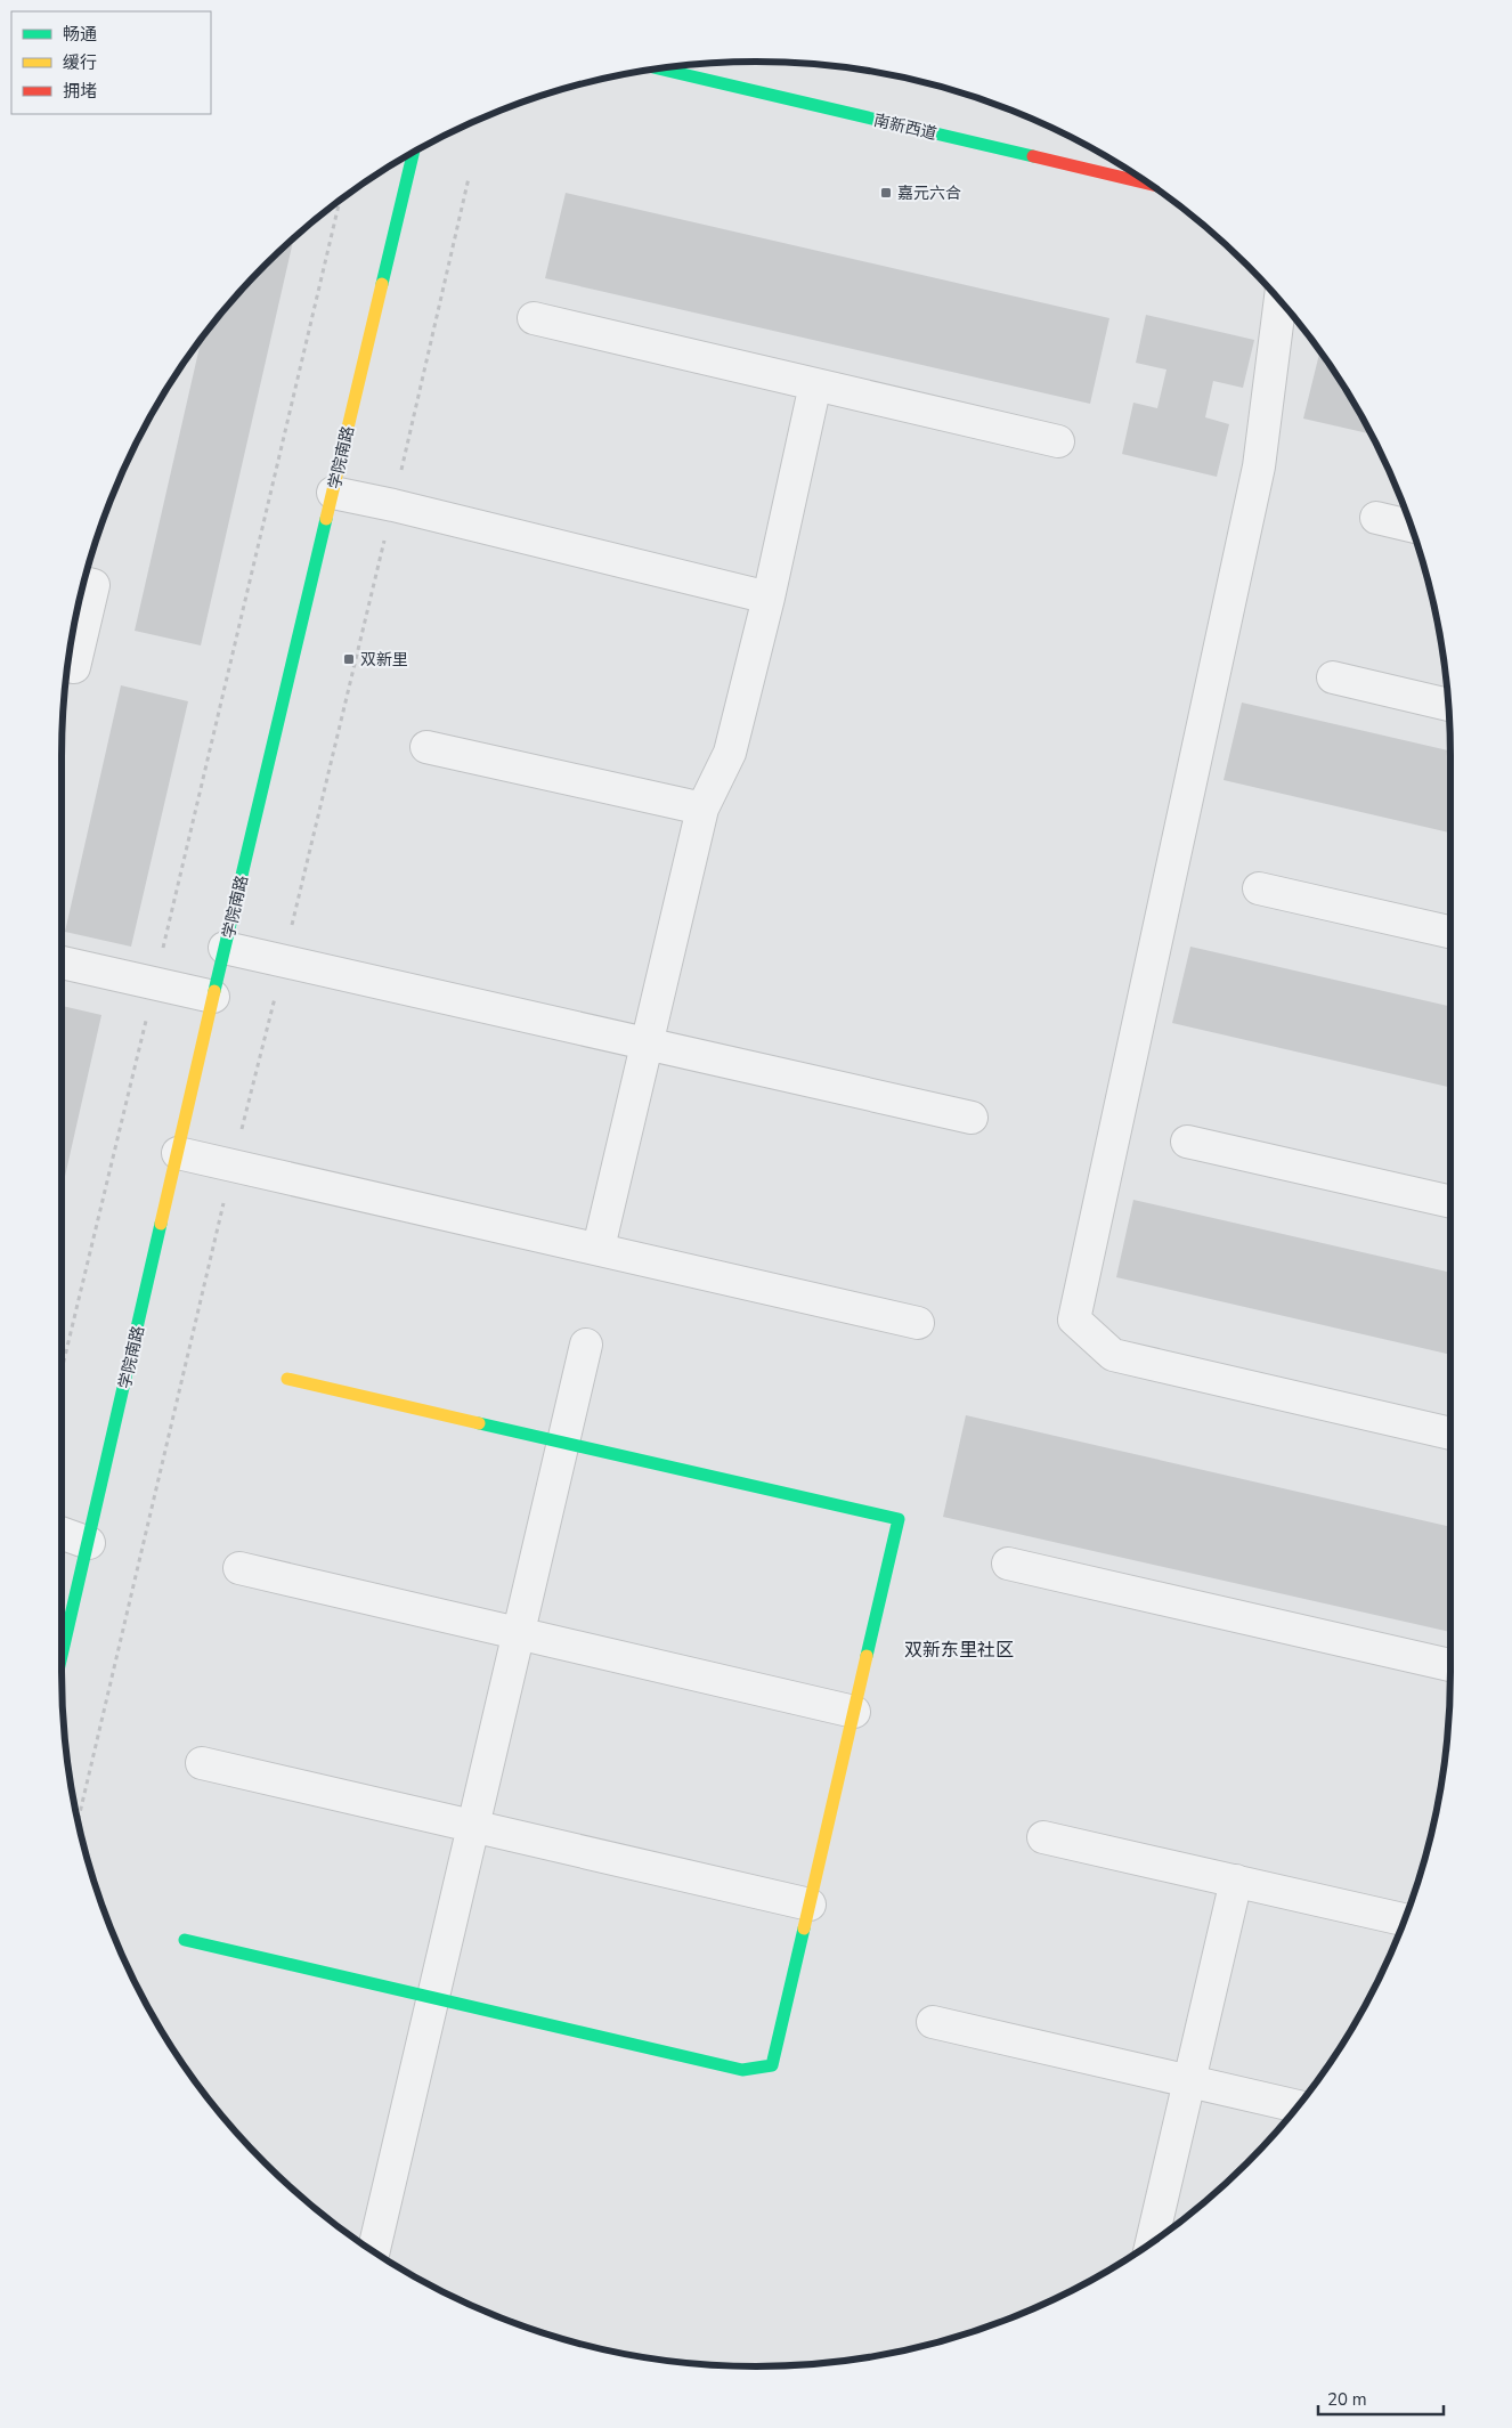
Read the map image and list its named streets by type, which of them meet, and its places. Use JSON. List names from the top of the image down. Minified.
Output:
{"streets":{"main road":["南新西道","学院南路"]},"districts":["双新东里社区"],"places":{"transit":["嘉元六合","双新里"]},"legend":["畅通","缓行","拥堵"],"scale_bar":"20 m"}
